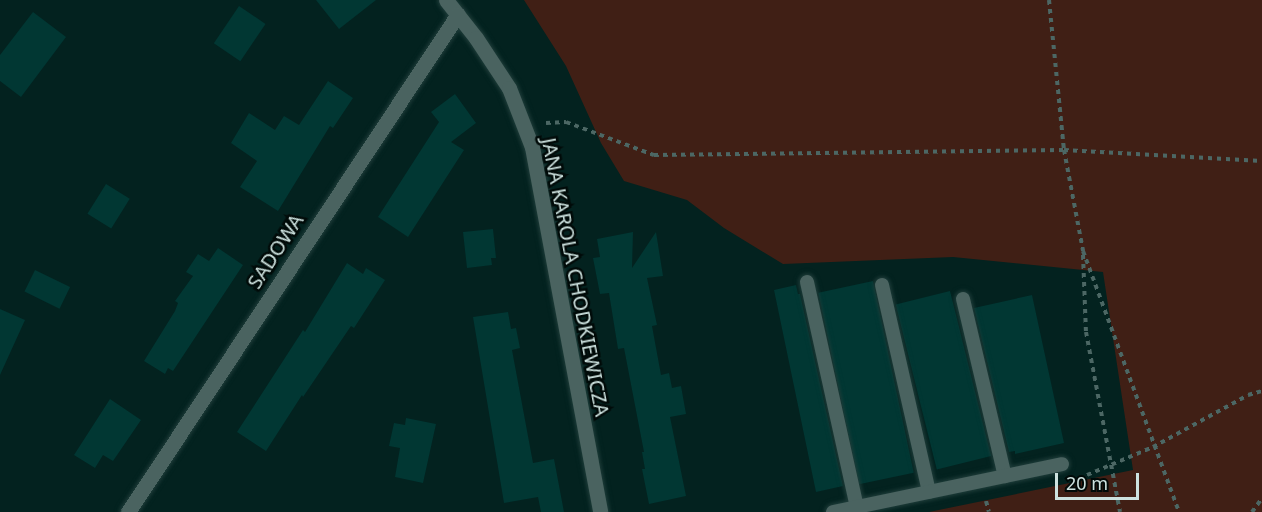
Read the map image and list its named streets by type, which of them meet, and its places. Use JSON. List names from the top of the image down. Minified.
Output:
{"streets":{"street":["SADOWA","JANA KAROLA CHODKIEWICZA"]},"crossings":[["SADOWA","JANA KAROLA CHODKIEWICZA"]],"scale_bar":"20 m"}
